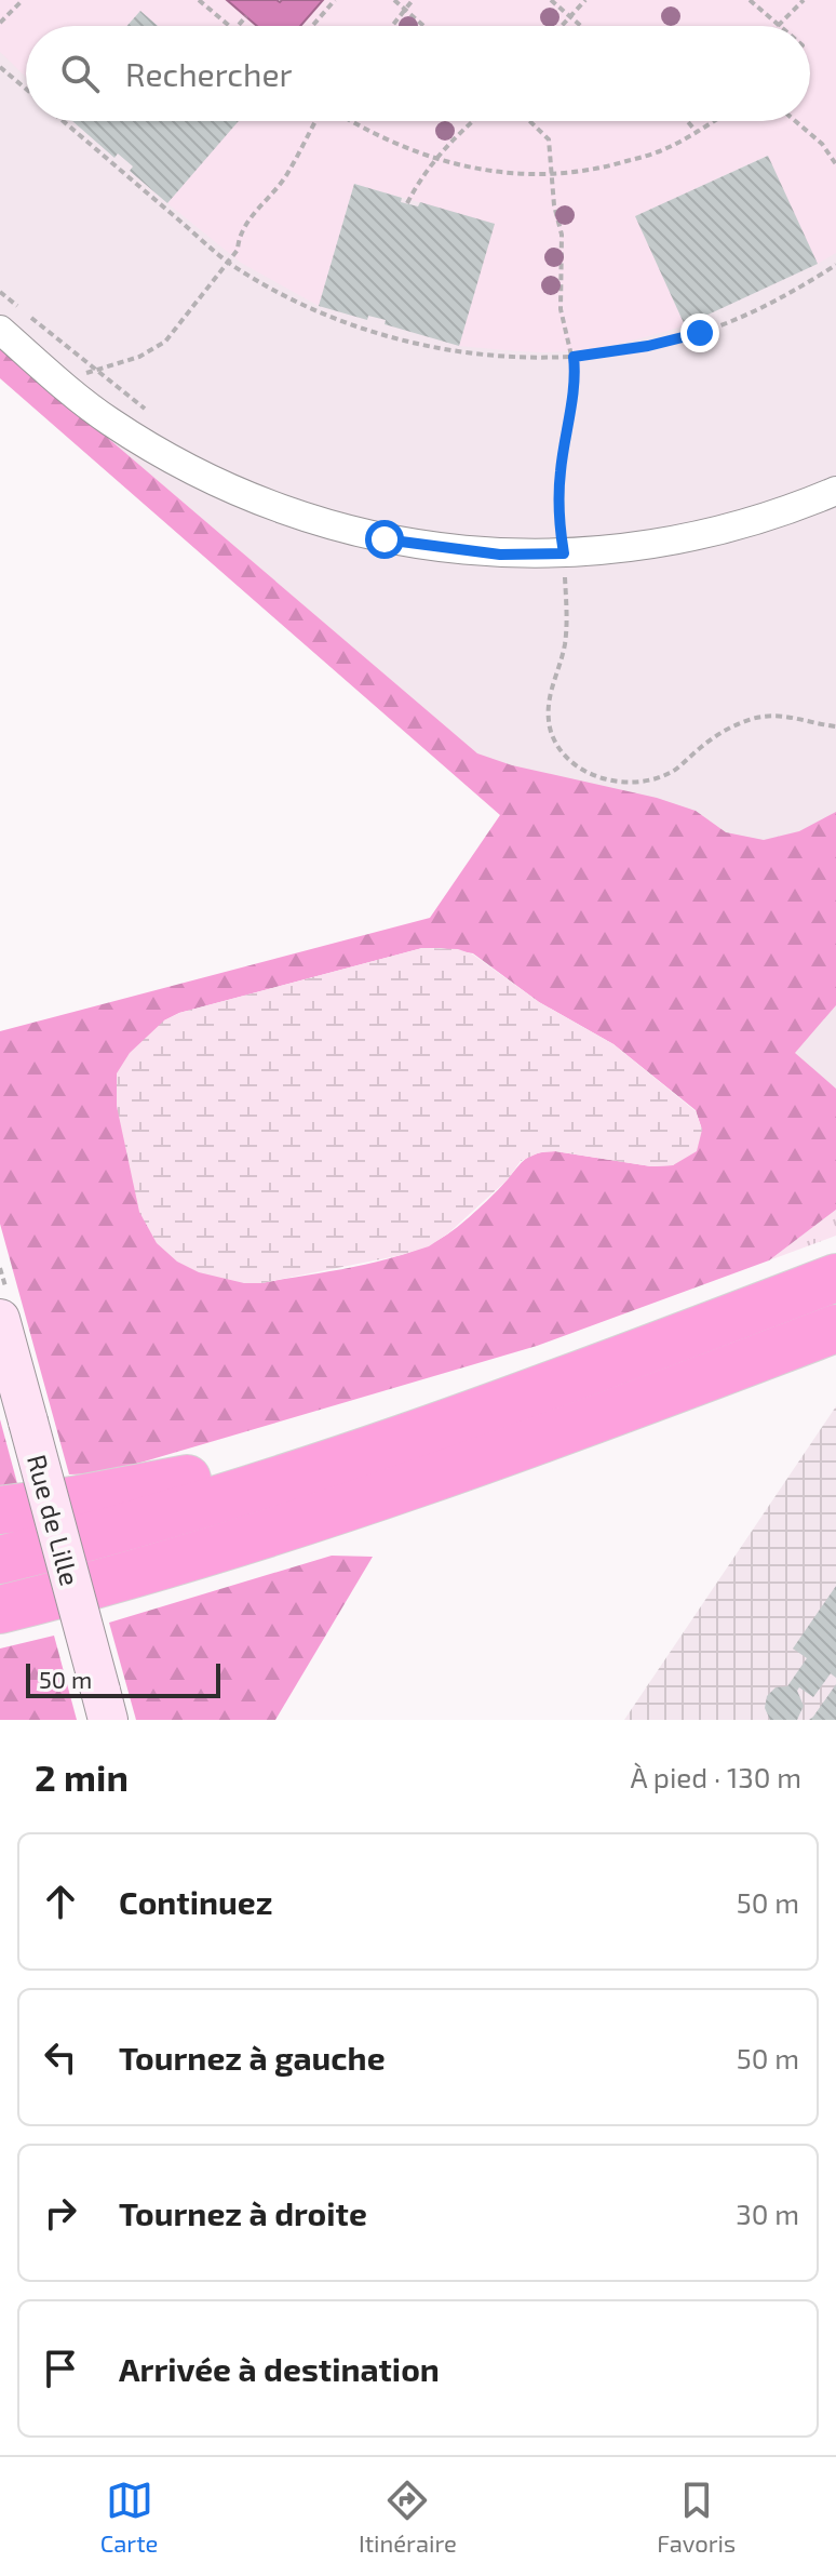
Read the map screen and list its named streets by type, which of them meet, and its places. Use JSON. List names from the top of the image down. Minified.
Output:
{"streets":{"main road":["Rue de Lille"]},"scale_bar":"50 m","page":{"search":"Rechercher","scale":"50 m","heading":["2 min","À pied · 130 m"],"list":[["Continuez","50 m"],["Tournez à gauche","50 m"],["Tournez à droite","30 m"],"Arrivée à destination"],"nav":["Carte","Itinéraire","Favoris"]}}
